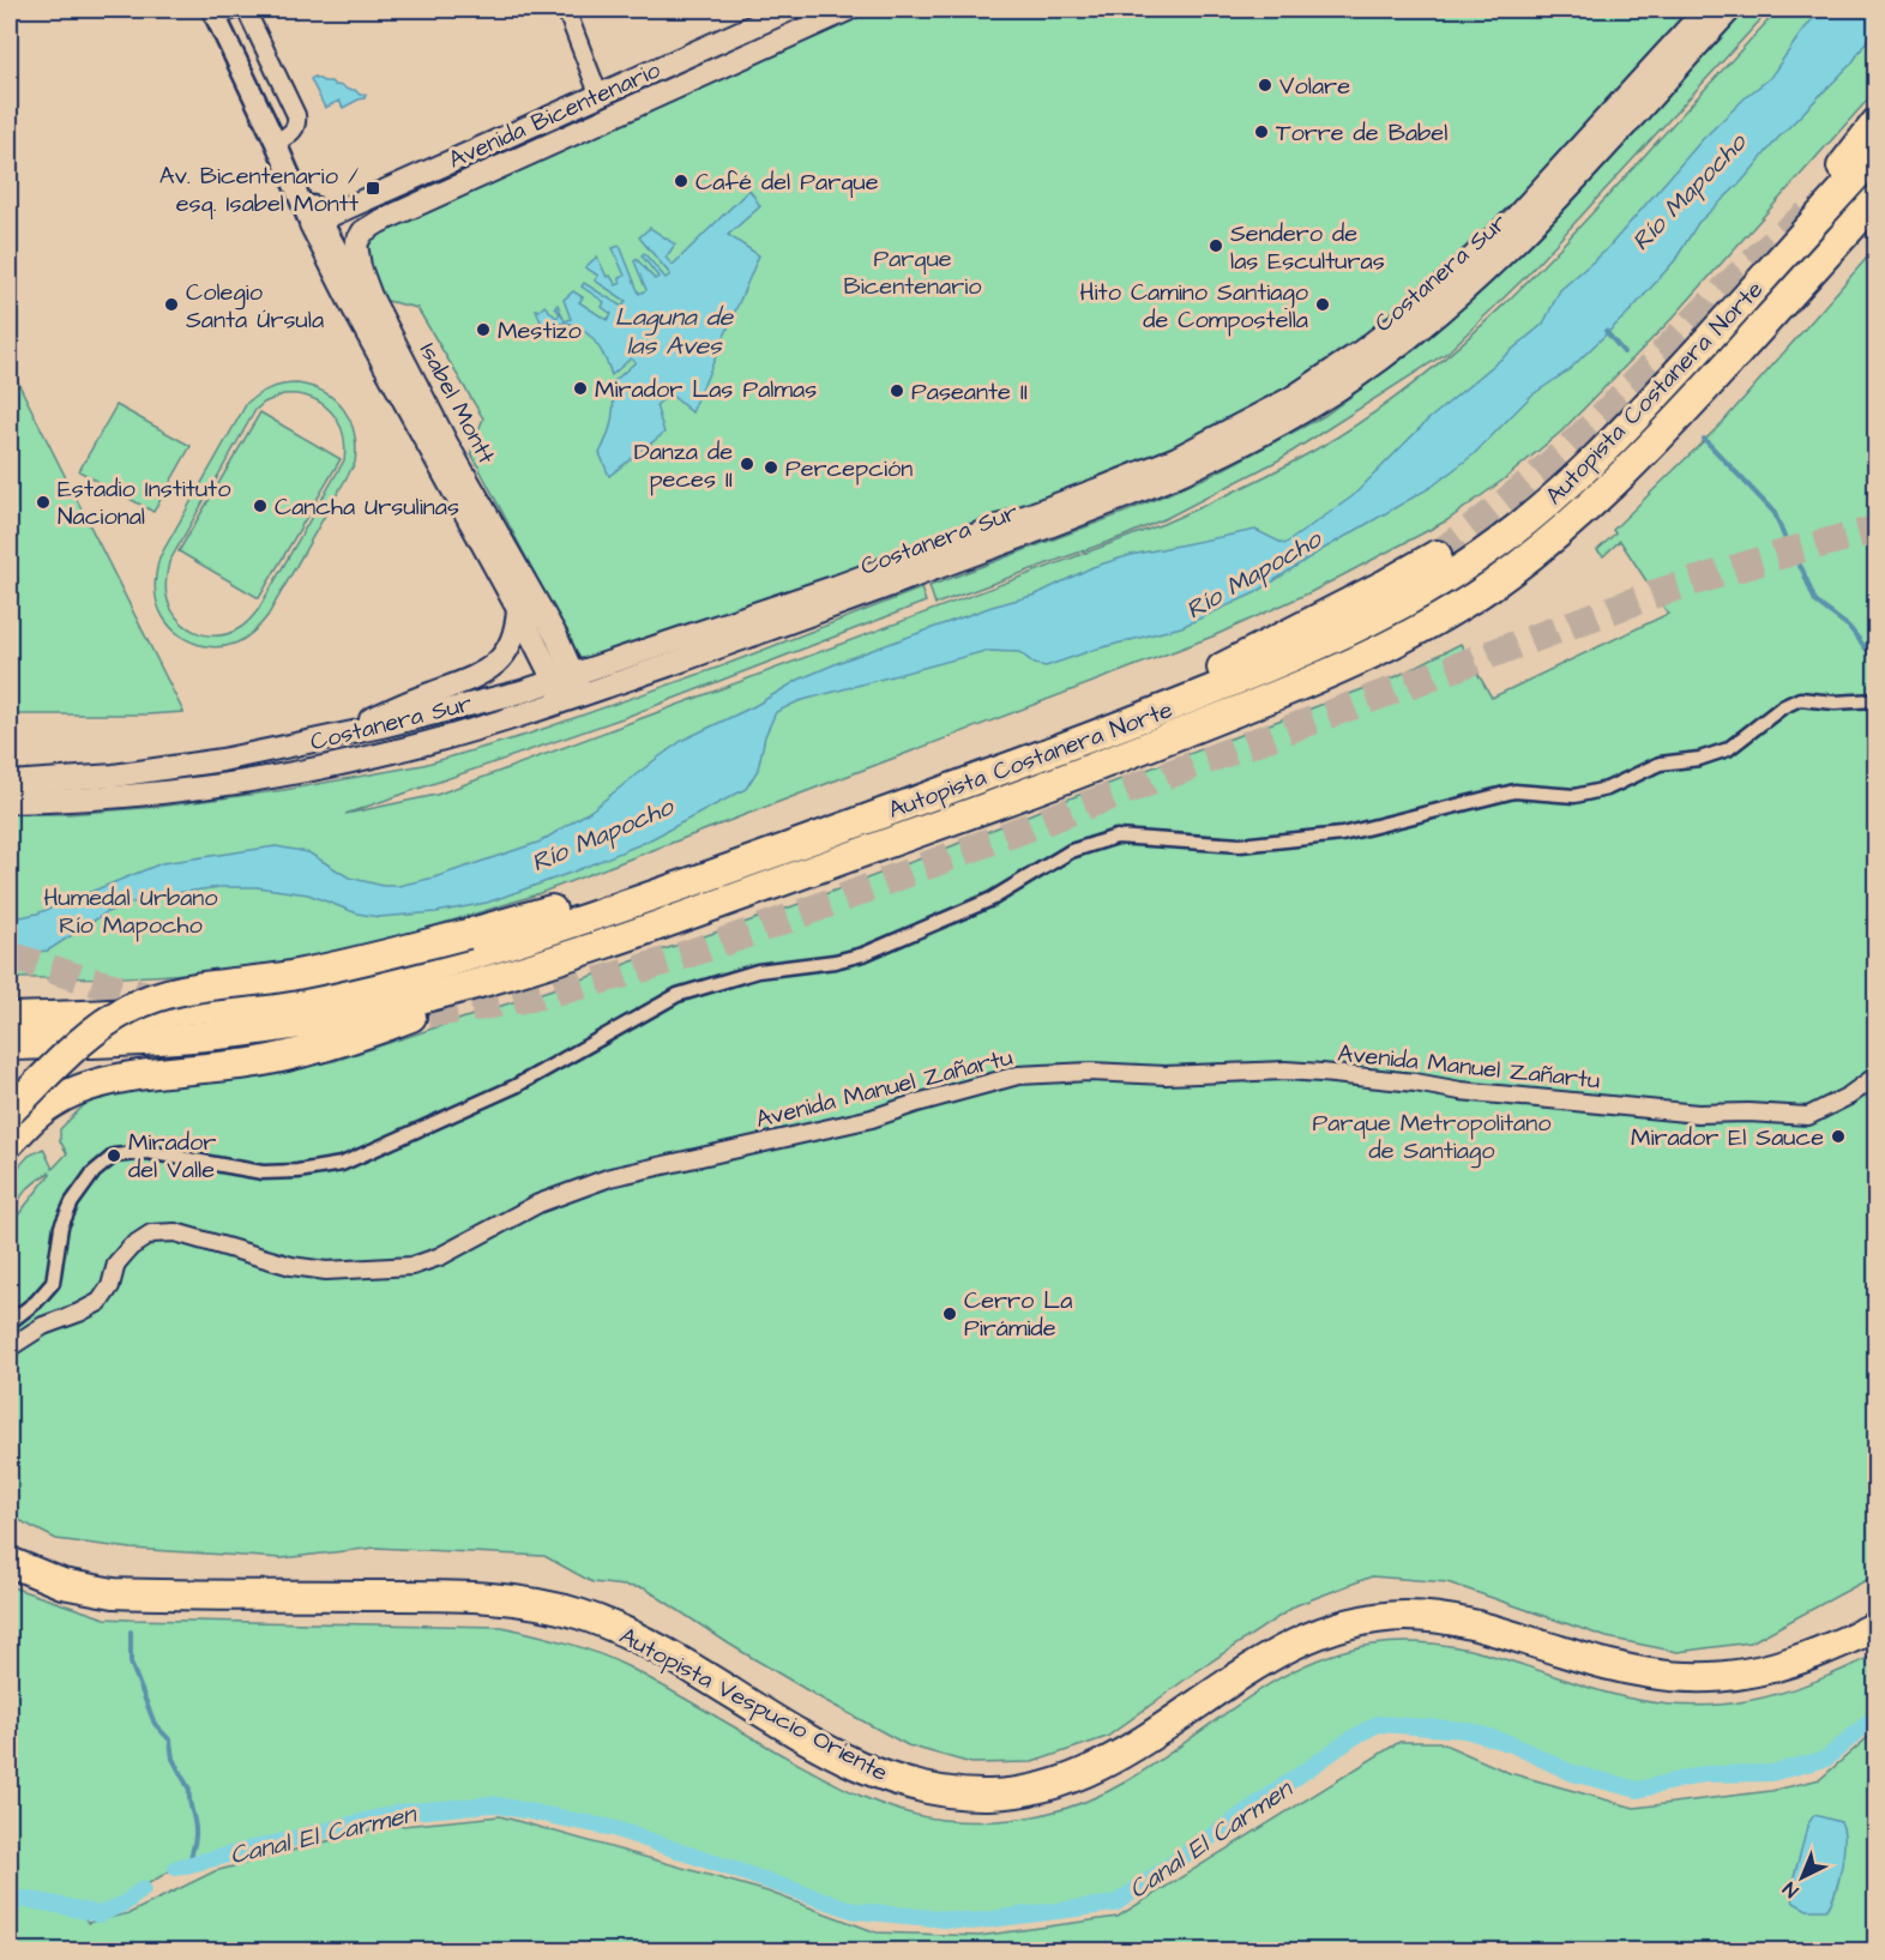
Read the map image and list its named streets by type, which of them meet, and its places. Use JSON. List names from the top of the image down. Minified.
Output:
{"streets":{"highway":["Autopista Costanera Norte","Autopista Vespucio Oriente"],"main road":["Avenida Bicentenario","Costanera Sur","Isabel Montt"],"street":["Avenida Manuel Zañartu"]},"crossings":[["Avenida Bicentenario","Isabel Montt"],["Costanera Sur","Isabel Montt"]],"water":["Río Mapocho","Laguna de las Aves","Canal El Carmen"],"parks":["Parque Bicentenario","Humedal Urbano Río Mapocho","Parque Metropolitano de Santiago"],"places":{"other":["Volare","Torre de Babel","Café del Parque","Sendero de las Esculturas","Colegio Santa Úrsula","Hito Camino Santiago de Compostella","Mestizo","Mirador Las Palmas","Paseante II","Danza de peces II","Percepción","Estadio Instituto Nacional","Cancha Ursulinas","Mirador El Sauce","Mirador del Valle","Cerro La Pirámide"],"transit":["Av. Bicentenario / esq. Isabel Montt"]},"north":"bottom left"}
